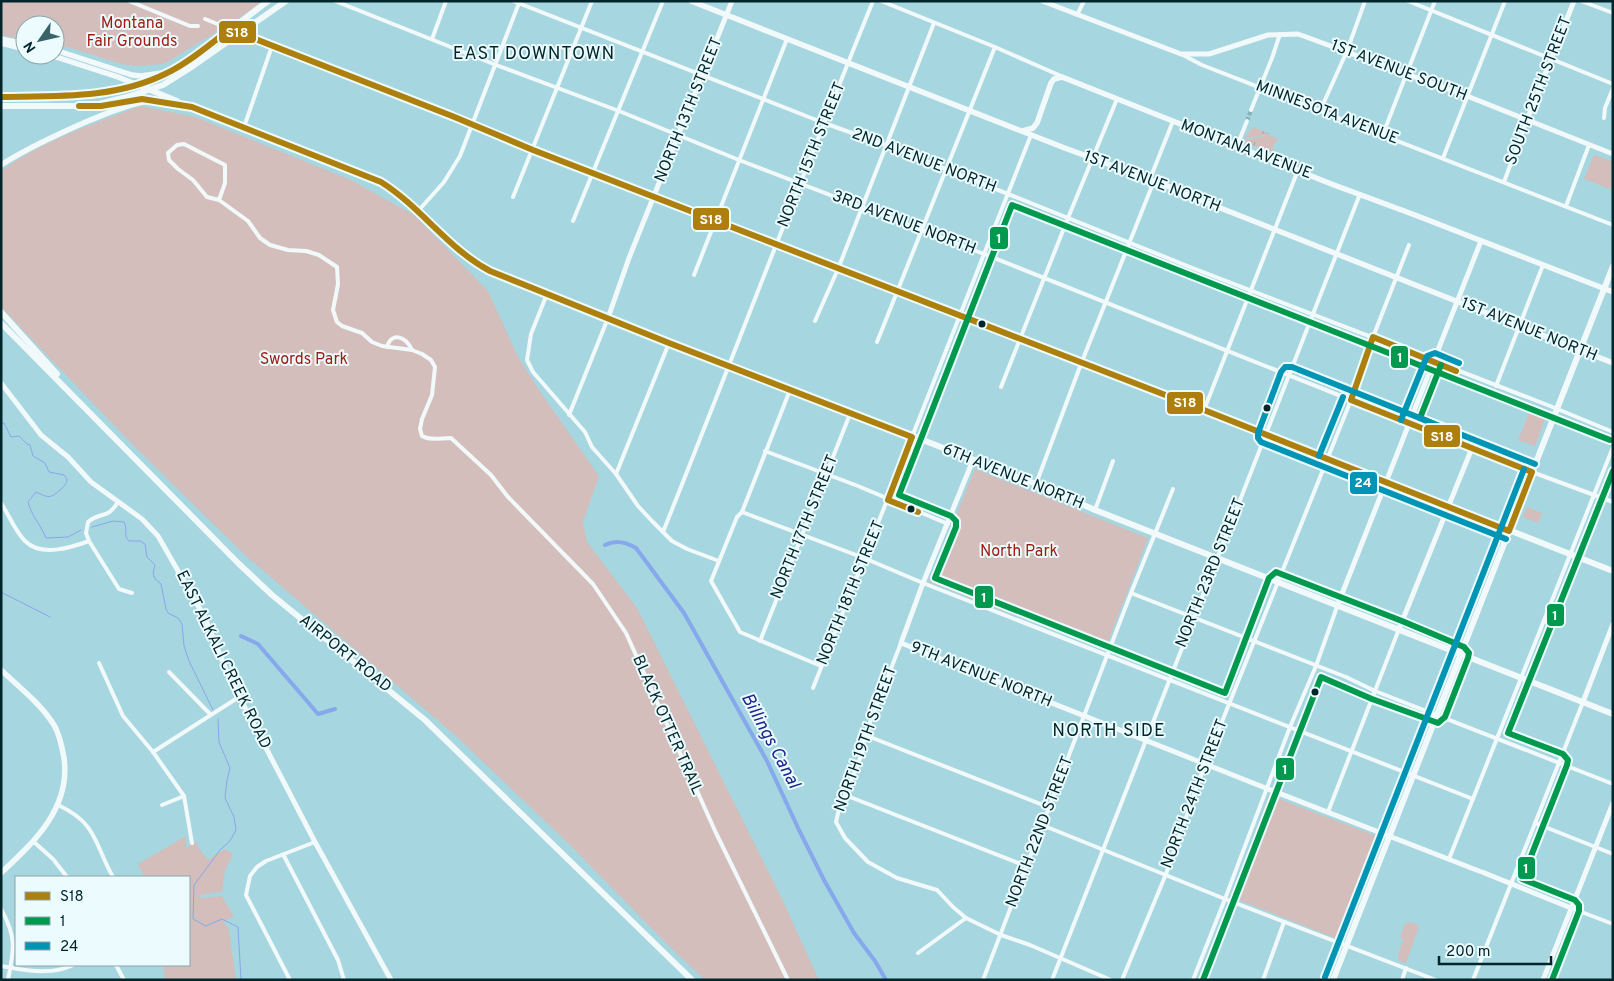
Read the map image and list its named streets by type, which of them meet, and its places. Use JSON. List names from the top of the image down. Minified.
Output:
{"streets":{"main road":["MONTANA AVENUE","1ST AVENUE NORTH","6TH AVENUE NORTH","AIRPORT ROAD"],"street":["1ST AVENUE SOUTH","SOUTH 25TH STREET","NORTH 13TH STREET","MINNESOTA AVENUE","NORTH 15TH STREET","2ND AVENUE NORTH","3RD AVENUE NORTH","NORTH 17TH STREET","NORTH 23RD STREET","NORTH 18TH STREET","EAST ALKALI CREEK ROAD","9TH AVENUE NORTH","BLACK OTTER TRAIL","NORTH 19TH STREET","NORTH 24TH STREET","NORTH 22ND STREET"]},"crossings":[["1ST AVENUE SOUTH","SOUTH 25TH STREET"],["1ST AVENUE SOUTH","MINNESOTA AVENUE"],["SOUTH 25TH STREET","MINNESOTA AVENUE"],["NORTH 13TH STREET","2ND AVENUE NORTH"],["NORTH 13TH STREET","1ST AVENUE NORTH"],["NORTH 13TH STREET","3RD AVENUE NORTH"],["NORTH 13TH STREET","6TH AVENUE NORTH"],["MONTANA AVENUE","NORTH 23RD STREET"],["NORTH 15TH STREET","2ND AVENUE NORTH"],["NORTH 15TH STREET","1ST AVENUE NORTH"],["NORTH 15TH STREET","3RD AVENUE NORTH"],["NORTH 15TH STREET","6TH AVENUE NORTH"],["2ND AVENUE NORTH","NORTH 23RD STREET"],["2ND AVENUE NORTH","NORTH 18TH STREET"],["2ND AVENUE NORTH","NORTH 24TH STREET"],["1ST AVENUE NORTH","NORTH 23RD STREET"],["1ST AVENUE NORTH","NORTH 18TH STREET"],["1ST AVENUE NORTH","NORTH 24TH STREET"],["3RD AVENUE NORTH","NORTH 23RD STREET"],["3RD AVENUE NORTH","NORTH 18TH STREET"],["3RD AVENUE NORTH","NORTH 24TH STREET"],["6TH AVENUE NORTH","NORTH 17TH STREET"],["6TH AVENUE NORTH","NORTH 23RD STREET"],["6TH AVENUE NORTH","NORTH 18TH STREET"],["6TH AVENUE NORTH","NORTH 19TH STREET"],["6TH AVENUE NORTH","NORTH 24TH STREET"],["6TH AVENUE NORTH","NORTH 22ND STREET"],["NORTH 23RD STREET","9TH AVENUE NORTH"],["9TH AVENUE NORTH","NORTH 19TH STREET"],["9TH AVENUE NORTH","NORTH 24TH STREET"],["9TH AVENUE NORTH","NORTH 22ND STREET"]],"districts":["EAST DOWNTOWN","NORTH SIDE"],"water":["Billings Canal"],"parks":["Montana Fair Grounds","Swords Park","North Park"],"lines":["transit line S18","transit line 1","transit line 24"],"legend":["S18","1","24"],"scale_bar":"200 m","north":"bottom left"}
